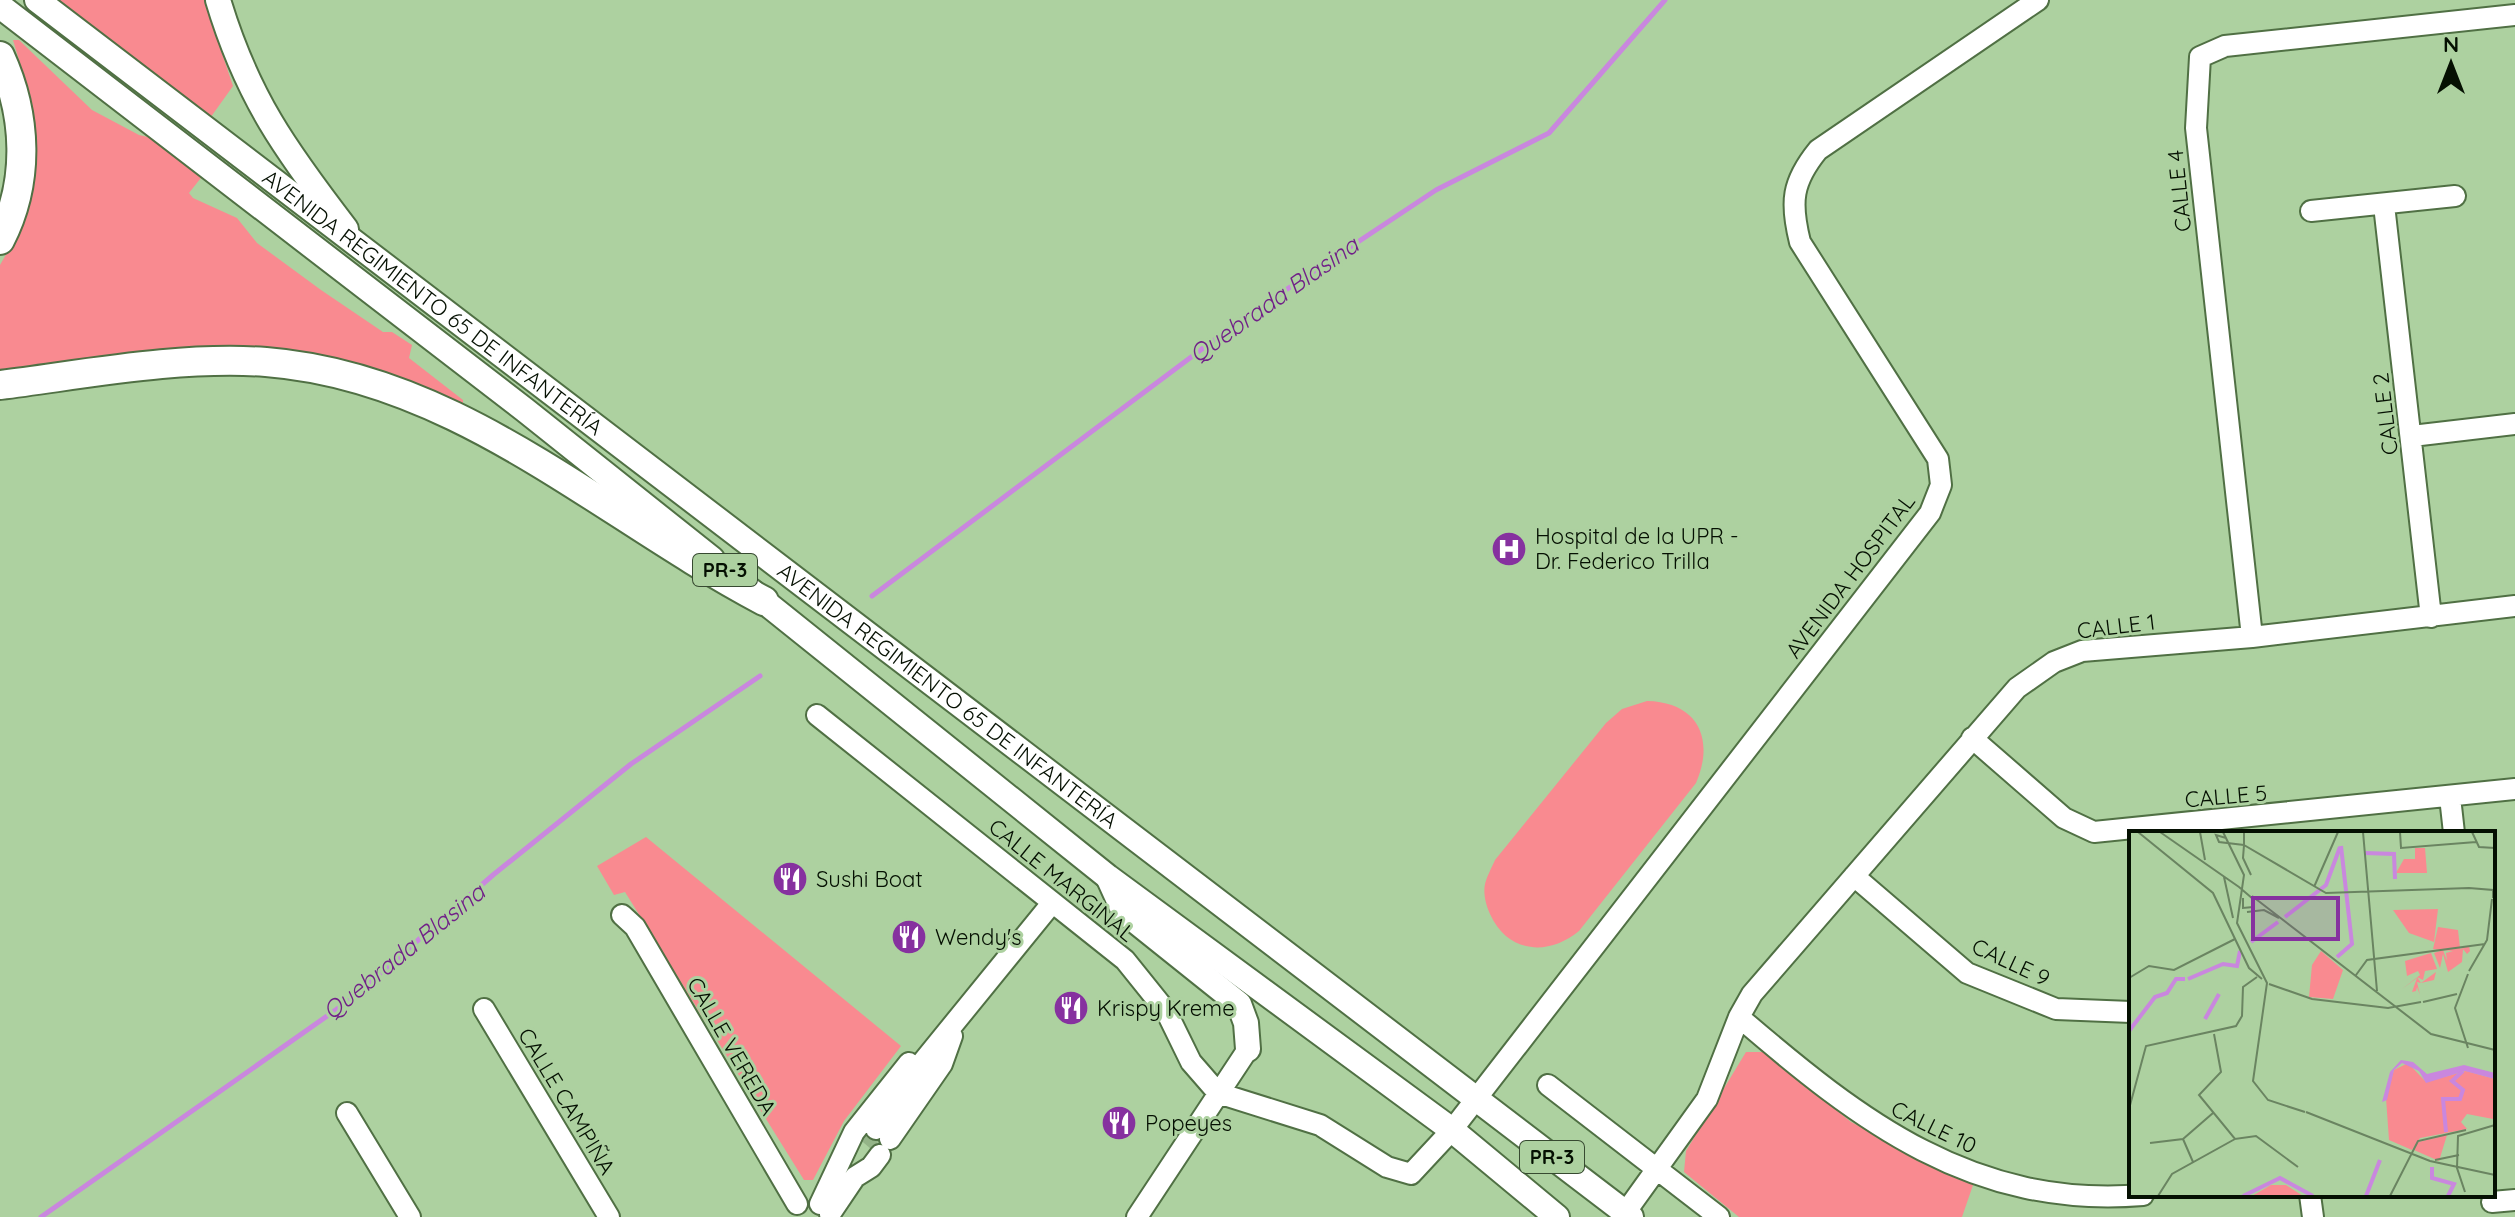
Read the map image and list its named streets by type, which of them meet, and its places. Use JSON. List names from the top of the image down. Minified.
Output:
{"streets":{"main road":["AVENIDA REGIMIENTO 65 DE INFANTERÍA","PR-3"],"street":["CALLE 4","CALLE 2","AVENIDA HOSPITAL","CALLE 1","CALLE 5","CALLE MARGINAL","CALLE 9","CALLE VEREDA","CALLE CAMPIÑA","CALLE 10"]},"crossings":[["CALLE 4","CALLE 1"],["AVENIDA REGIMIENTO 65 DE INFANTERÍA","AVENIDA HOSPITAL"],["AVENIDA REGIMIENTO 65 DE INFANTERÍA","CALLE 1"],["CALLE 2","CALLE 1"],["CALLE 1","CALLE 5"],["CALLE 1","CALLE 9"],["CALLE 1","CALLE 10"]],"water":["Quebrada Blasina"],"places":{"hospital":["Hospital de la UPR - Dr. Federico Trilla"],"restaurant":["Sushi Boat","Wendy's","Krispy Kreme","Popeyes"]},"north":"top"}
